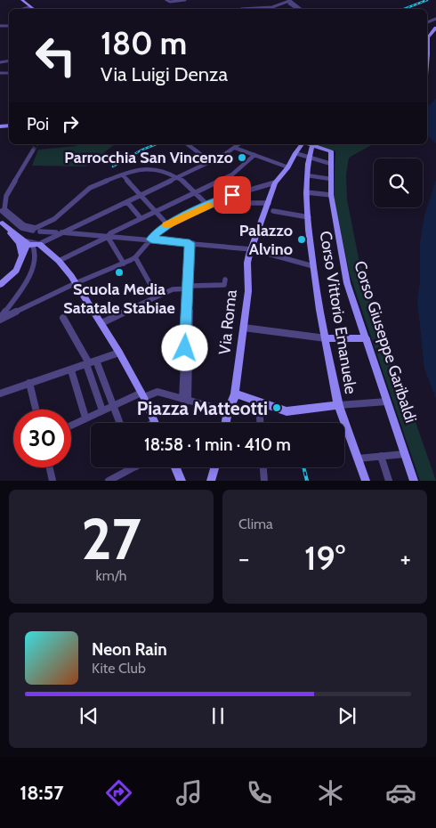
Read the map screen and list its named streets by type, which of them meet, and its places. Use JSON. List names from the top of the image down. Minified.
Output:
{"streets":{"street":["Corso Vittorio Emanuele","Via Roma","Corso Giuseppe Garibaldi"]},"places":["Parrocchia San Vincenzo","Palazzo Alvino","Scuola Media Satatale Stabiae","Piazza Matteotti"],"page":{"turn":["180 m","Via Luigi Denza"],"then":"Poi","limit":"30","trip":"18:58 · 1 min · 410 m","tile":[["27","km/h"],"Clima"],"heat":["−","19°","+"],"song":["Neon Rain","Kite Club"],"tabs":"18:57"}}
